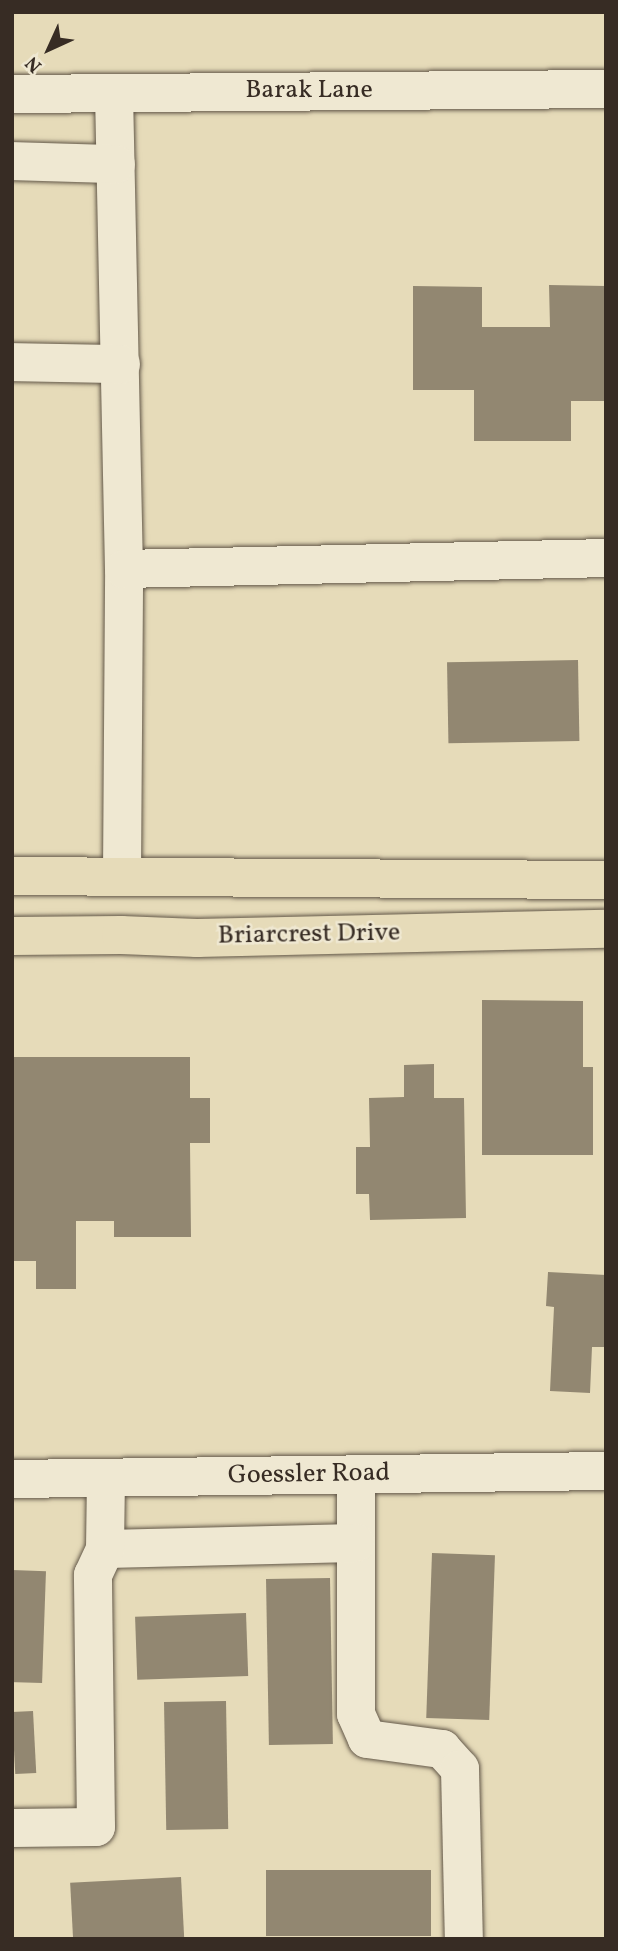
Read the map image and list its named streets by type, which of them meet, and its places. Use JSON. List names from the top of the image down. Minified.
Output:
{"streets":{"main road":["Briarcrest Drive"],"street":["Barak Lane","Goessler Road"]},"north":"bottom left"}
